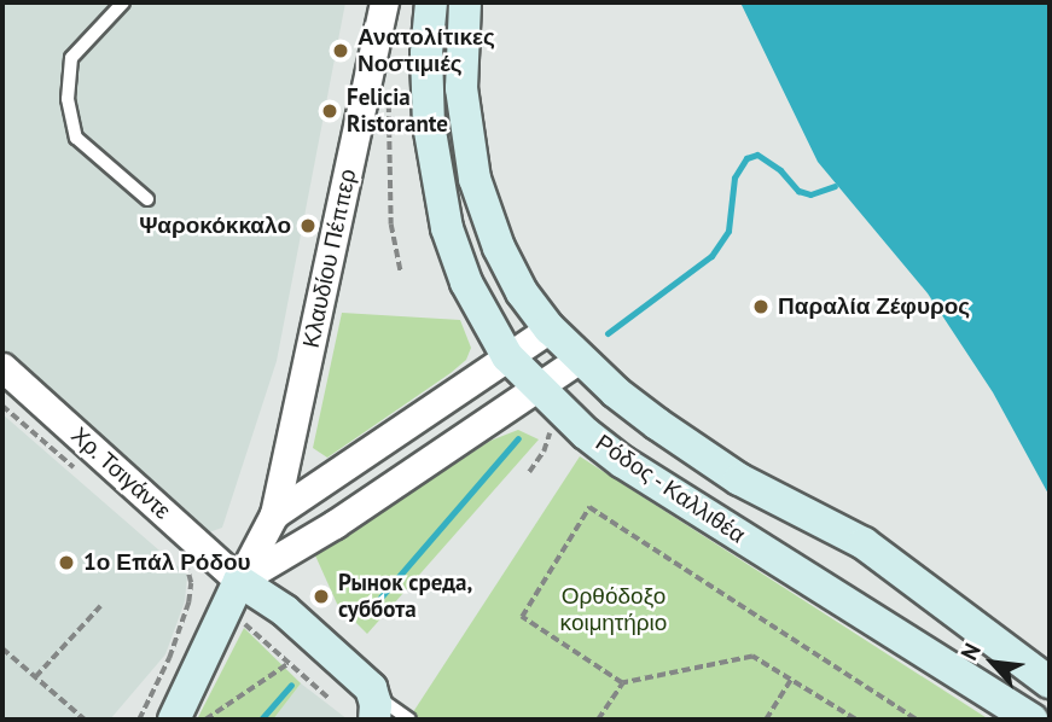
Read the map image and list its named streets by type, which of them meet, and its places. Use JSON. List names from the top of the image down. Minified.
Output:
{"streets":{"main road":["Ρόδος - Καλλιθέα"],"street":["Κλαυδίου Πέππερ","Χρ. Τσιγάντε"]},"parks":["Ορθόδοξο κοιμητήριο"],"places":["Ανατολίτικες Νοστιμιές","Felicia Ristorante","Ψαροκόκκαλο","Παραλία Ζέφυρος","1ο Επάλ Ρόδου","Рынок среда, суббота"],"north":"top left"}
